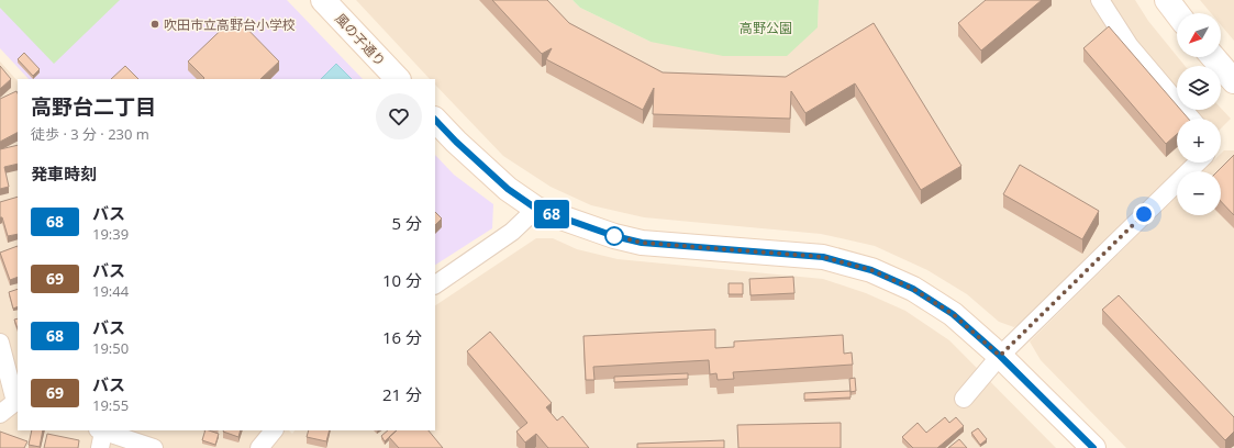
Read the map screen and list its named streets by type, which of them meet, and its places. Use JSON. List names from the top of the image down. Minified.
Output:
{"streets":{"street":["風の子通り"]},"parks":["高野公園"],"places":["吹田市立高野台小学校"],"lines":["bus line 68"],"north":"bottom left","page":{"on_map":"68","map_buttons":["+","−"],"heading":[["高野台二丁目","徒歩 · 3 分 · 230 m"],"発車時刻"],"list":[{"mark":"68","name":"バス","note":"19:39","value":"5 分"},{"mark":"69","name":"バス","note":"19:44","value":"10 分"},{"mark":"68","name":"バス","note":"19:50","value":"16 分"},{"mark":"69","name":"バス","note":"19:55","value":"21 分"}]}}
